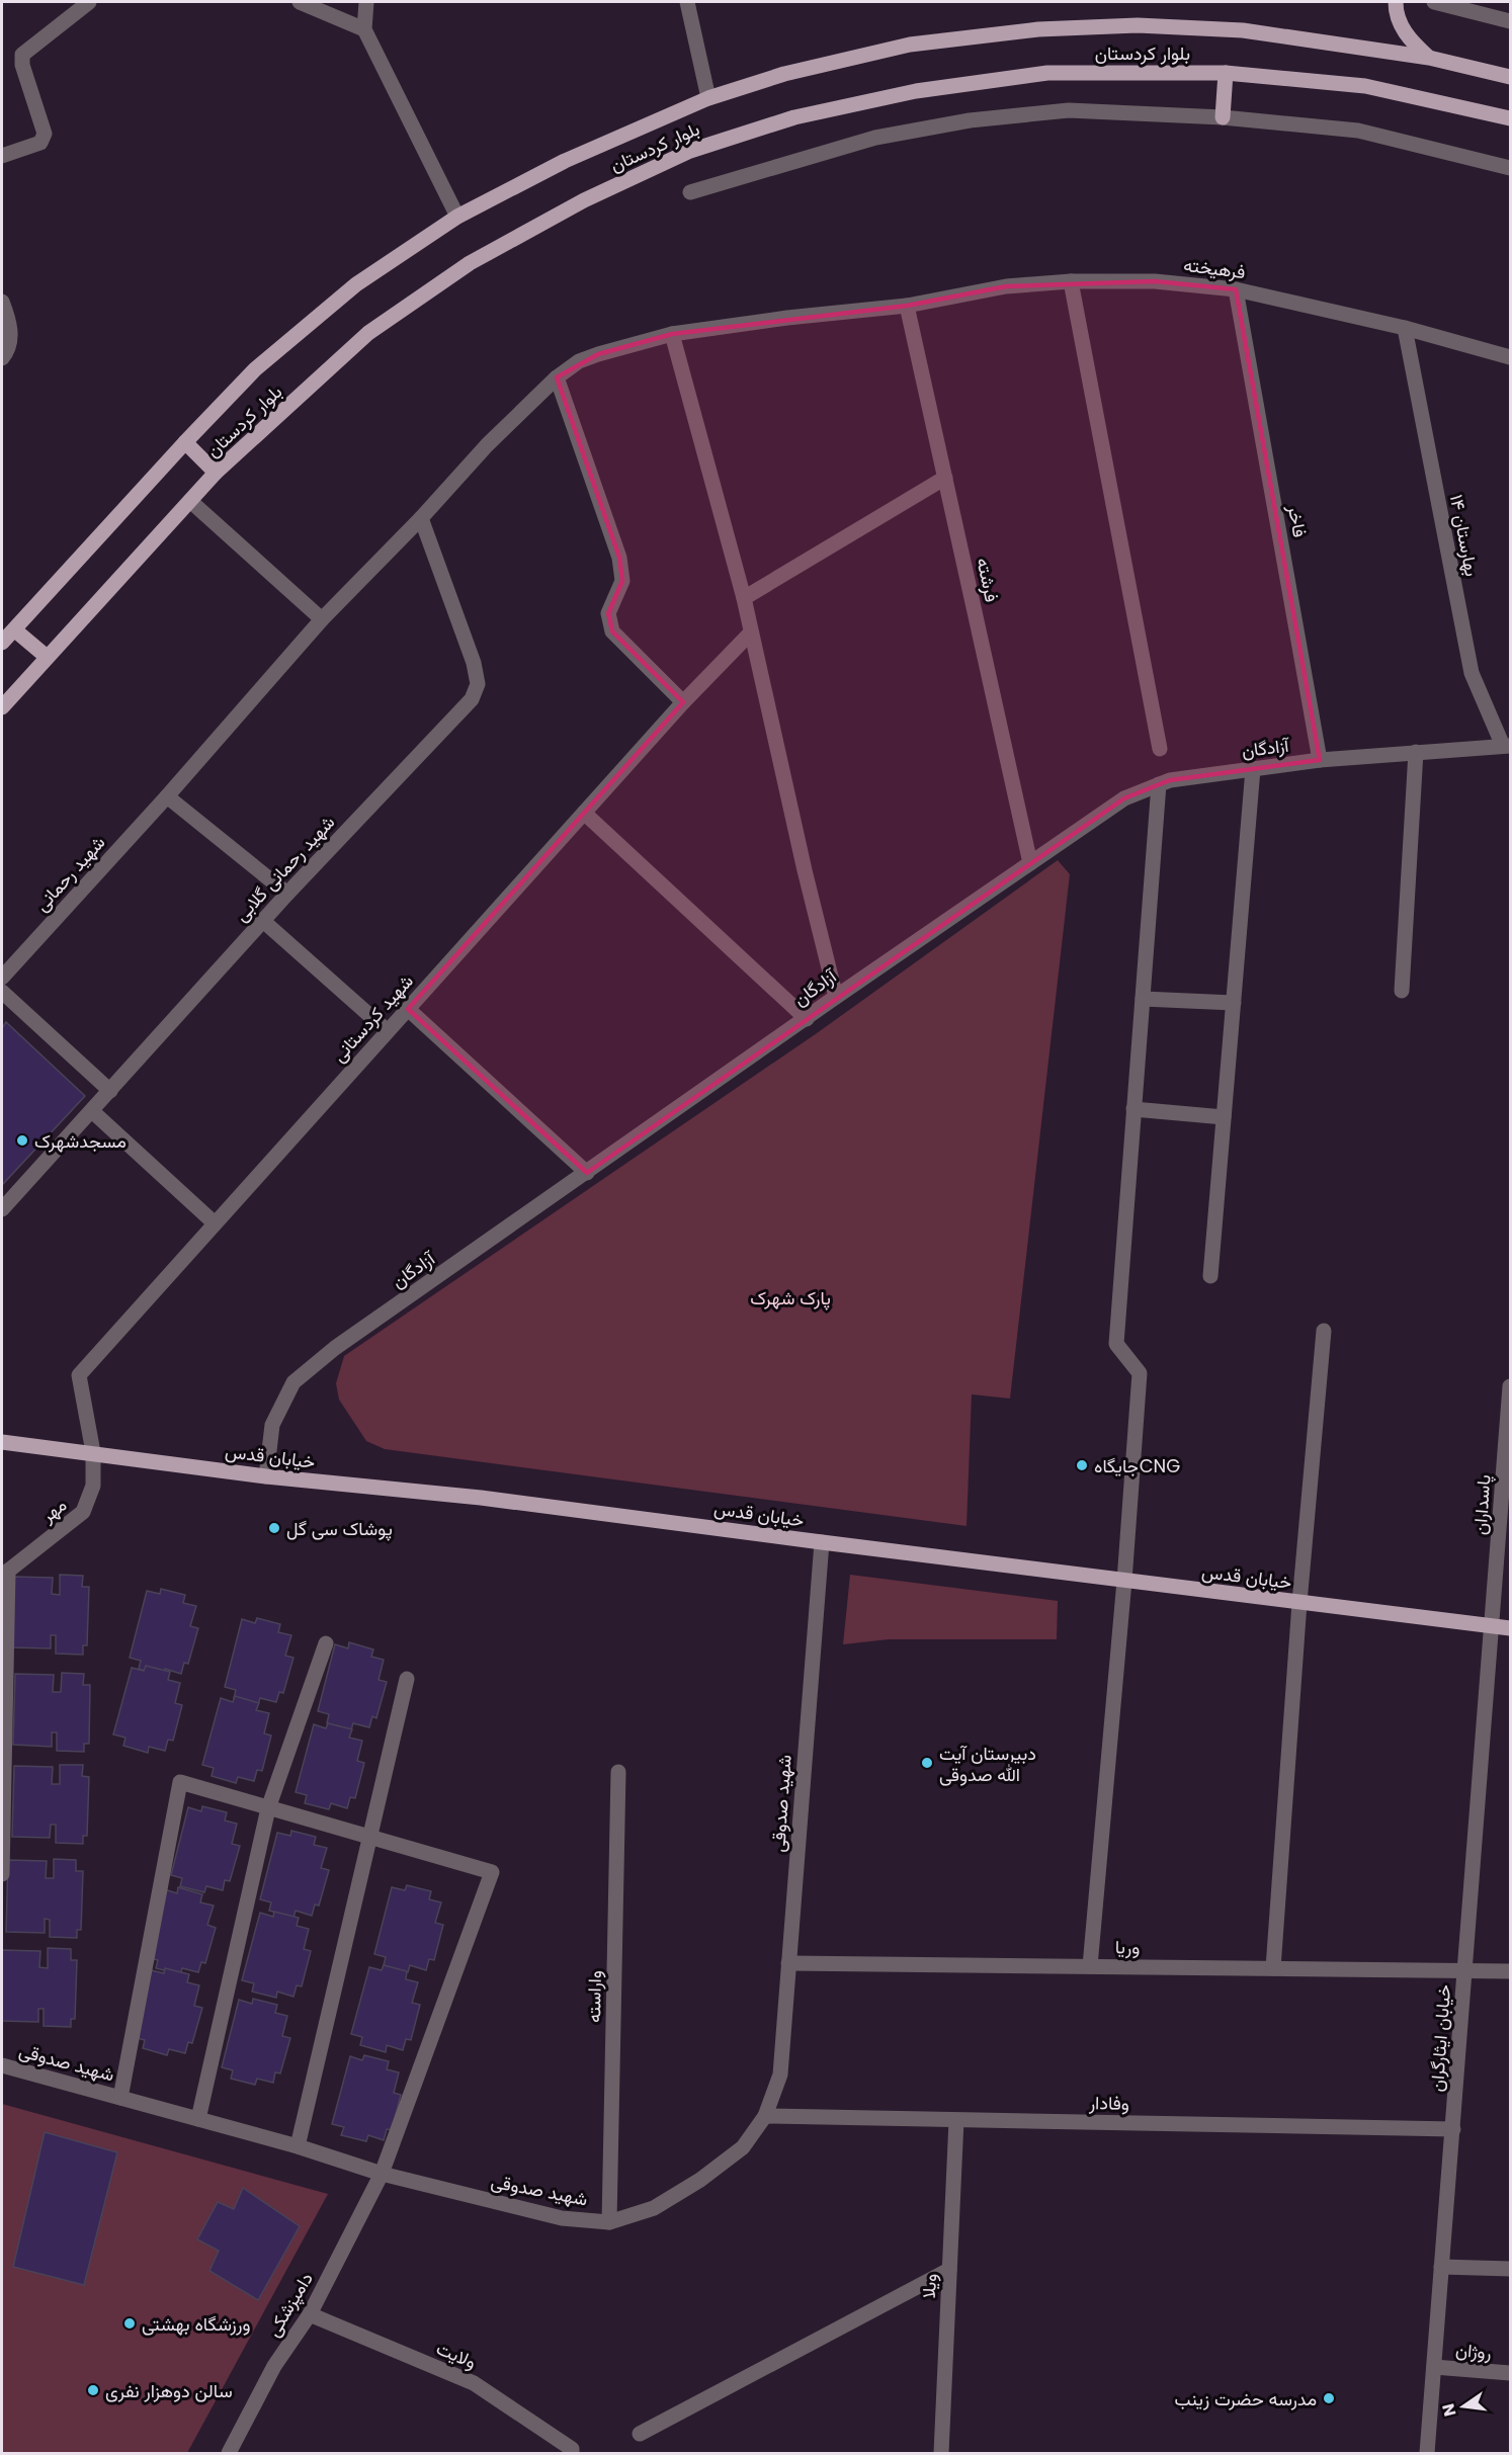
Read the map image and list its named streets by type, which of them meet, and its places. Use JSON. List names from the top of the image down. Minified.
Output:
{"streets":{"main road":["بلوار کردستان","خیابان قدس"],"street":["فرهیخته","فاخر","بهارستان ۱۴","فرشته","آزادگان","شهید رحمانی گلابی","شهید رحمانی","شهید کردستانی","پاسداران","مهر","شهید صدوقی","وریا","واراسته","خیابان ایثارگران","وفادار","ویلا","دامپزشکی","روژان","ولایت"]},"crossings":[["فرهیخته","فاخر"],["فرهیخته","بهارستان ۱۴"],["فرهیخته","فرشته"],["فرهیخته","شهید رحمانی گلابی"],["فرهیخته","شهید رحمانی"],["فاخر","آزادگان"],["بهارستان ۱۴","آزادگان"],["فرشته","آزادگان"],["آزادگان","خیابان قدس"],["شهید رحمانی گلابی","شهید رحمانی"],["شهید کردستانی","خیابان قدس"],["شهید کردستانی","مهر"],["خیابان قدس","پاسداران"],["خیابان قدس","مهر"],["خیابان قدس","شهید صدوقی"],["خیابان قدس","خیابان ایثارگران"],["پاسداران","خیابان ایثارگران"],["شهید صدوقی","وریا"],["شهید صدوقی","واراسته"],["شهید صدوقی","وفادار"],["شهید صدوقی","دامپزشکی"],["وریا","خیابان ایثارگران"],["خیابان ایثارگران","وفادار"],["خیابان ایثارگران","روژان"],["وفادار","ویلا"],["دامپزشکی","ولایت"]],"parks":["پارک شهرک"],"places":["مسجدشهرک","جایگاهCNG","پوشاک سی گل","دبیرستان آیت الله صدوقی","ورزشگاه بهشتی","سالن دوهزار نفری","مدرسه حضرت زینب"],"north":"left"}
